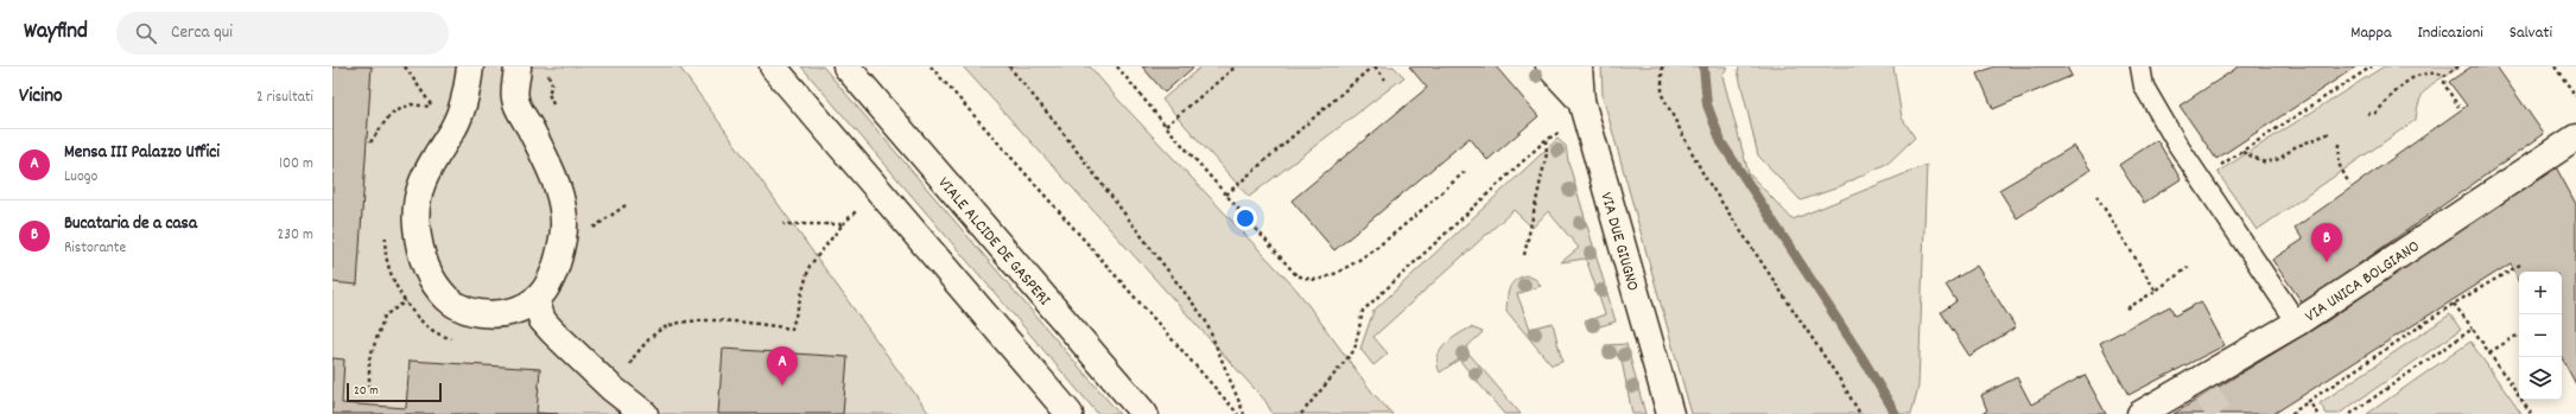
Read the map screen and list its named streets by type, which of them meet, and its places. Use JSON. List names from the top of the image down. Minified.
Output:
{"streets":{"street":["VIALE ALCIDE DE GASPERI","VIA DUE GIUGNO","VIA UNICA BOLGIANO"]},"scale_bar":"20 m","page":{"header":"Wayfind","search":"Cerca qui","nav":["Mappa","Indicazioni","Salvati"],"heading":["Vicino","2 risultati"],"list":[{"mark":"A","name":"Mensa III Palazzo Uffici","note":"Luogo","value":"100 m"},{"mark":"B","name":"Bucataria de a casa","note":"Ristorante","value":"230 m"}],"pins":["B","A"],"map_buttons":["+","−"],"scale":"20 m"}}
